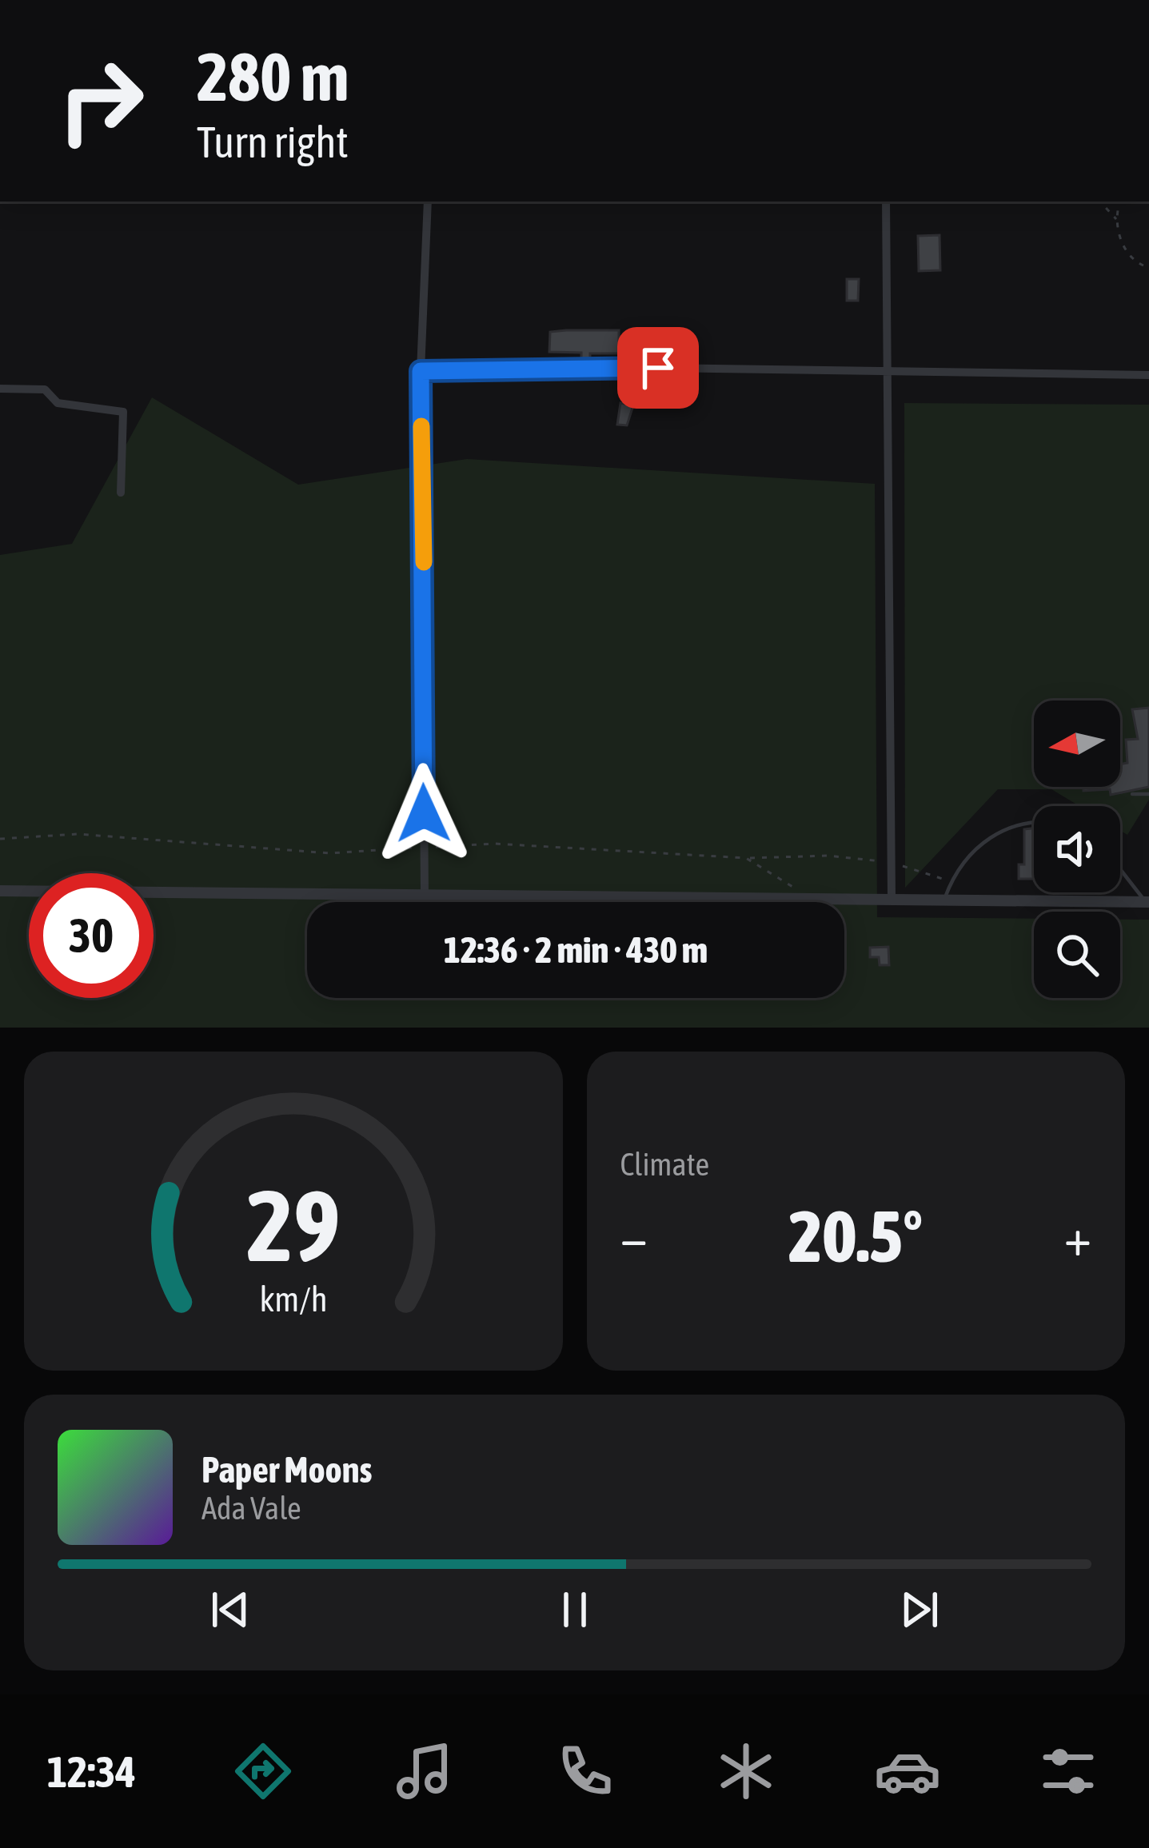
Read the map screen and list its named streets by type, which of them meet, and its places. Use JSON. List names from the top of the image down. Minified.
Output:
{"north":"left","page":{"turn":["280 m","Turn right"],"limit":"30","trip":"12:36 · 2 min · 430 m","tile":"Climate","heat":["−","20.5°","+"],"song":["Paper Moons","Ada Vale"],"tabs":"12:34","gauge":["29","km/h"]}}
